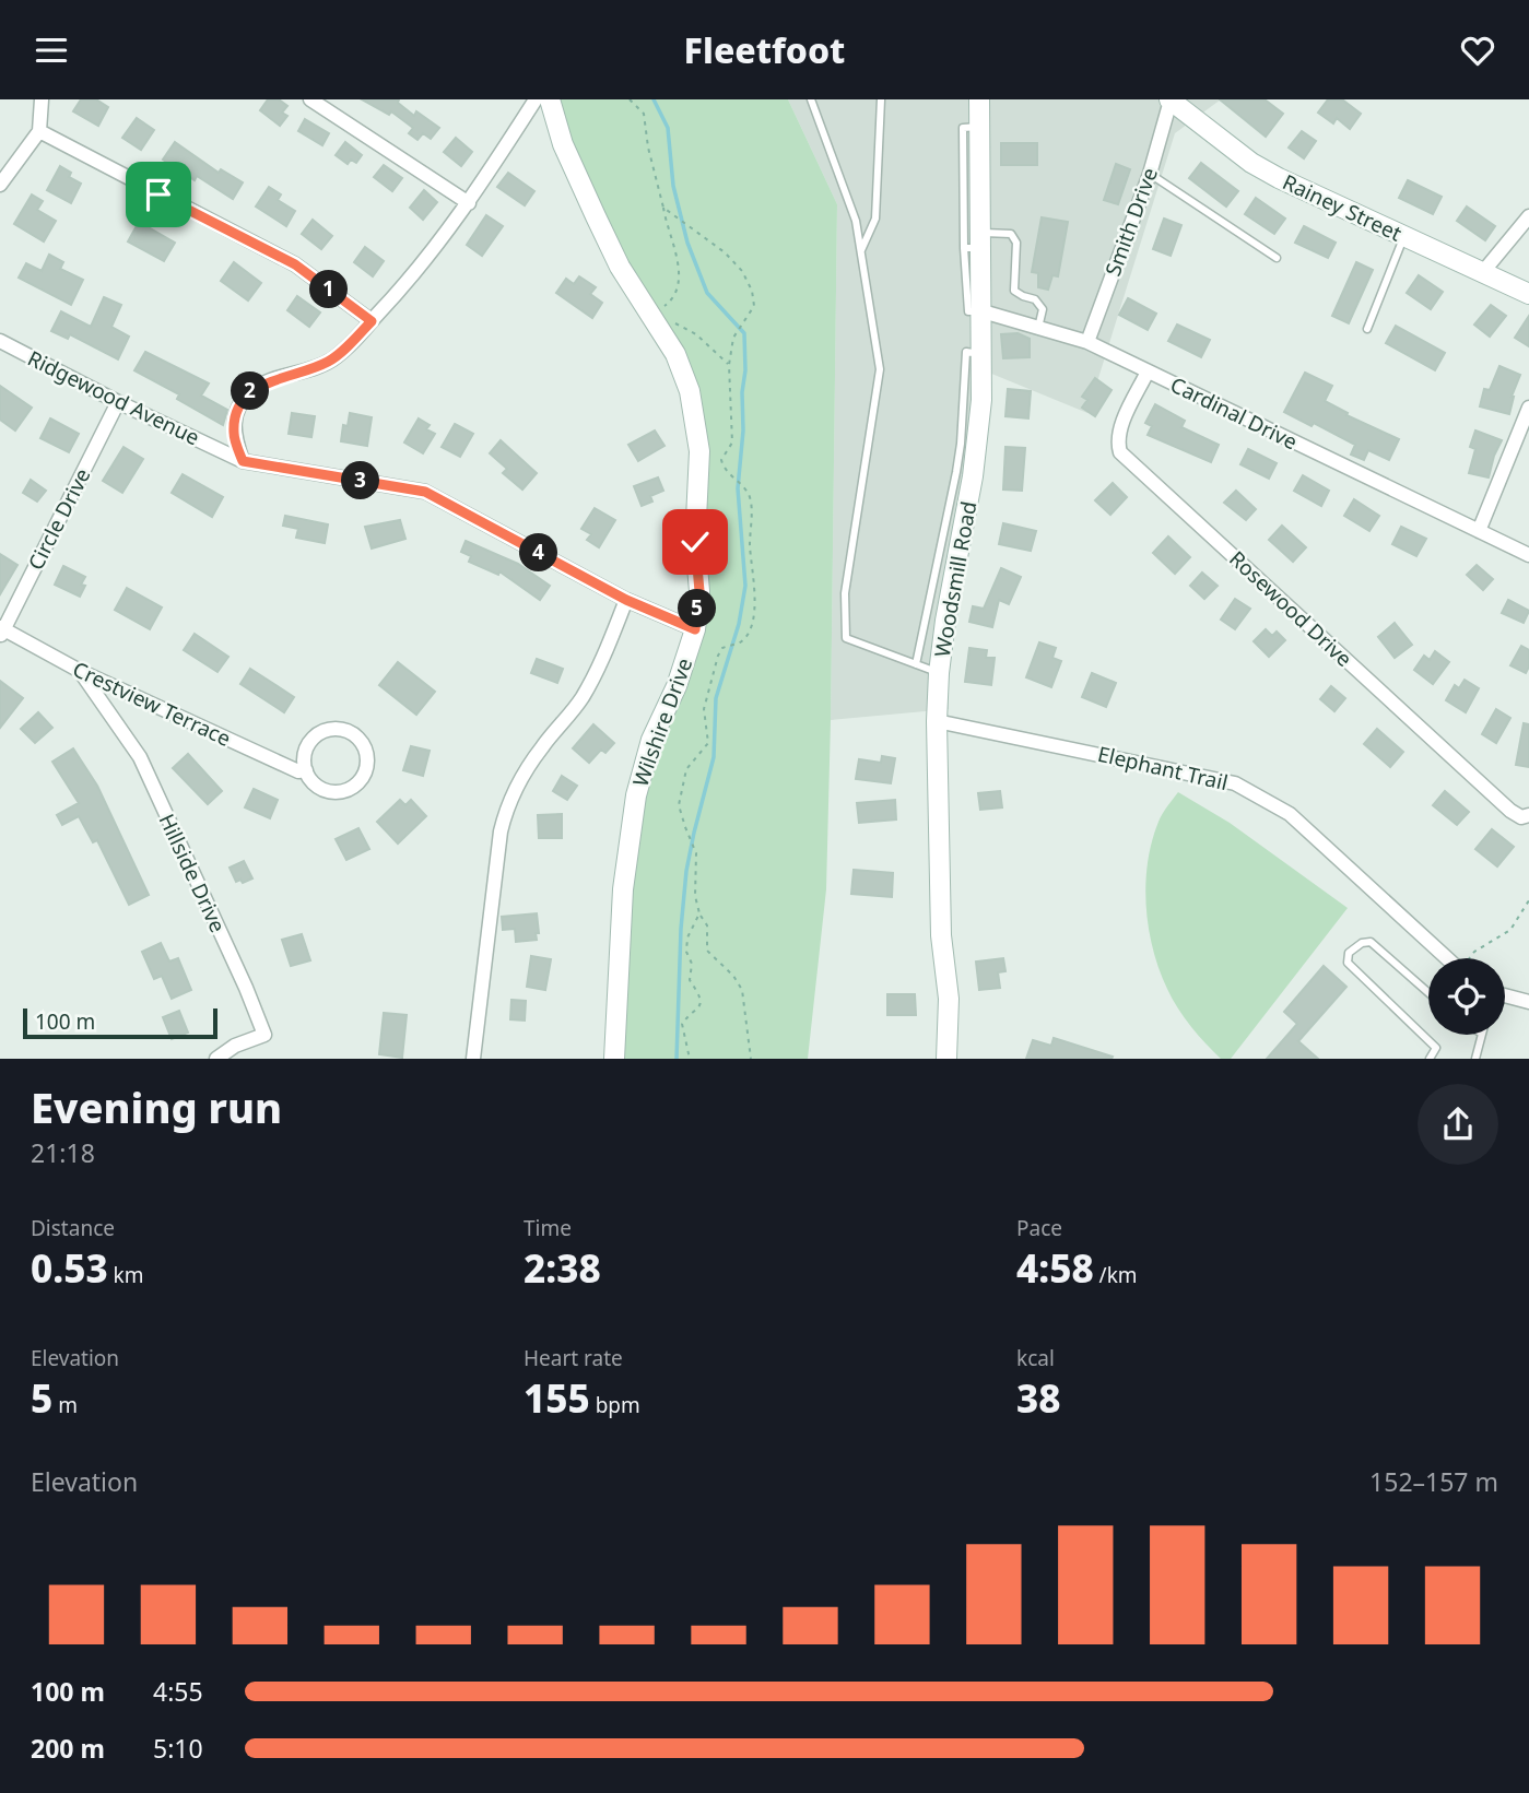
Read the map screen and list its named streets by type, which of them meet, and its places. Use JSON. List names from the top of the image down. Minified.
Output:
{"streets":{"street":["Rainey Street","Smith Drive","Ridgewood Avenue","Cardinal Drive","Circle Drive","Woodsmill Road","Rosewood Drive","Crestview Terrace","Wilshire Drive","Elephant Trail","Hillside Drive"]},"crossings":[["Rainey Street","Smith Drive"],["Smith Drive","Cardinal Drive"],["Ridgewood Avenue","Circle Drive"],["Ridgewood Avenue","Wilshire Drive"],["Cardinal Drive","Woodsmill Road"],["Cardinal Drive","Rosewood Drive"],["Circle Drive","Crestview Terrace"],["Woodsmill Road","Elephant Trail"],["Crestview Terrace","Hillside Drive"]],"scale_bar":"100 m","page":{"header":"Fleetfoot","pins":["1","2","3","4","5"],"scale":"100 m","heading":["Evening run","21:18"],"stats":[["Distance","0.53 km"],["Time","2:38"],["Pace","4:58 /km"],["Elevation","5 m"],["Heart rate","155 bpm"],["kcal","38"]],"chart":["Elevation","152–157 m"],"list":[{"name":"100 m","note":"4:55"},{"name":"200 m","note":"5:10"}]}}
